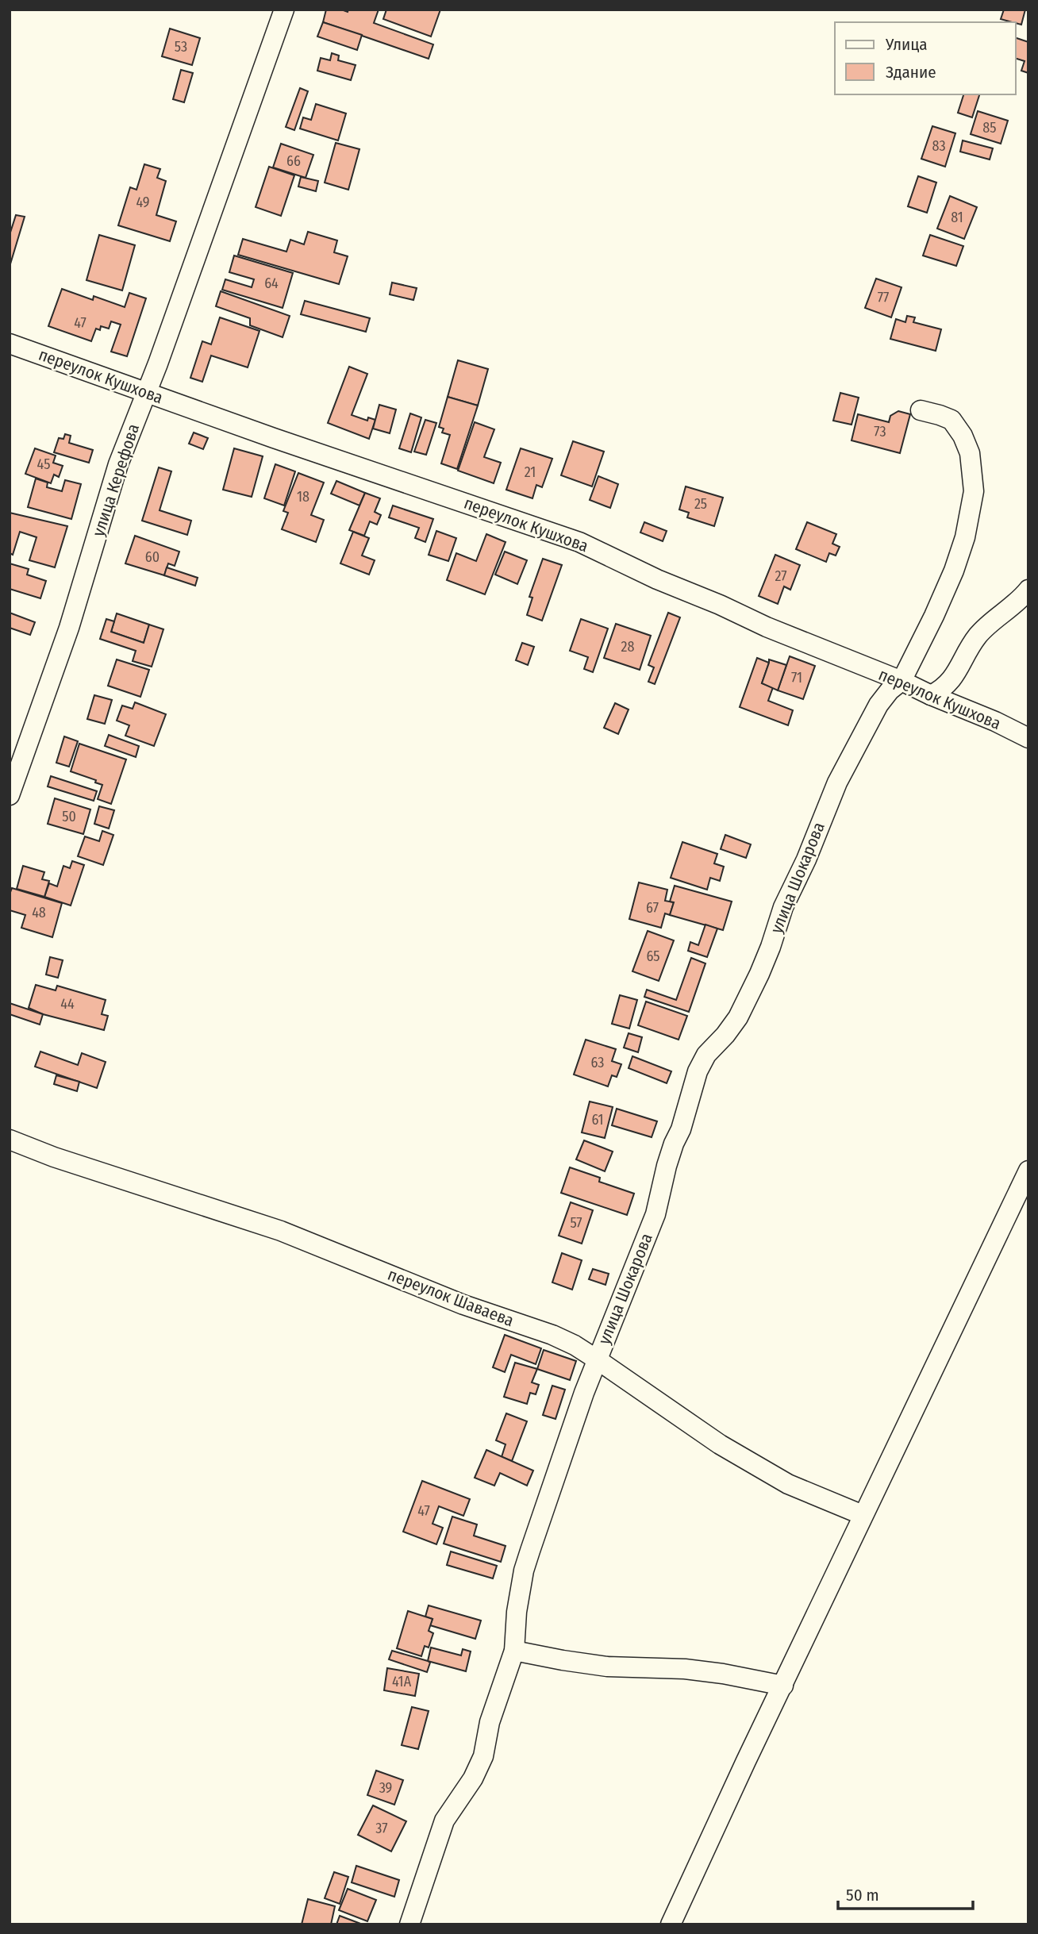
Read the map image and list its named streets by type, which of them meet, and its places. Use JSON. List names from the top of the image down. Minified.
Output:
{"streets":{"street":["переулок Кушхова","улица Керефова","улица Шокарова","переулок Шаваева"]},"crossings":[["переулок Кушхова","улица Керефова"],["переулок Кушхова","улица Шокарова"],["улица Шокарова","переулок Шаваева"]],"house_numbers":["53","85","83","66","49","81","64","77","47","73","45","21","18","25","60","27","28","71","50","67","48","65","44","63","61","57","47","41А","39","37"],"legend":["Улица","Здание"],"scale_bar":"50 m"}
